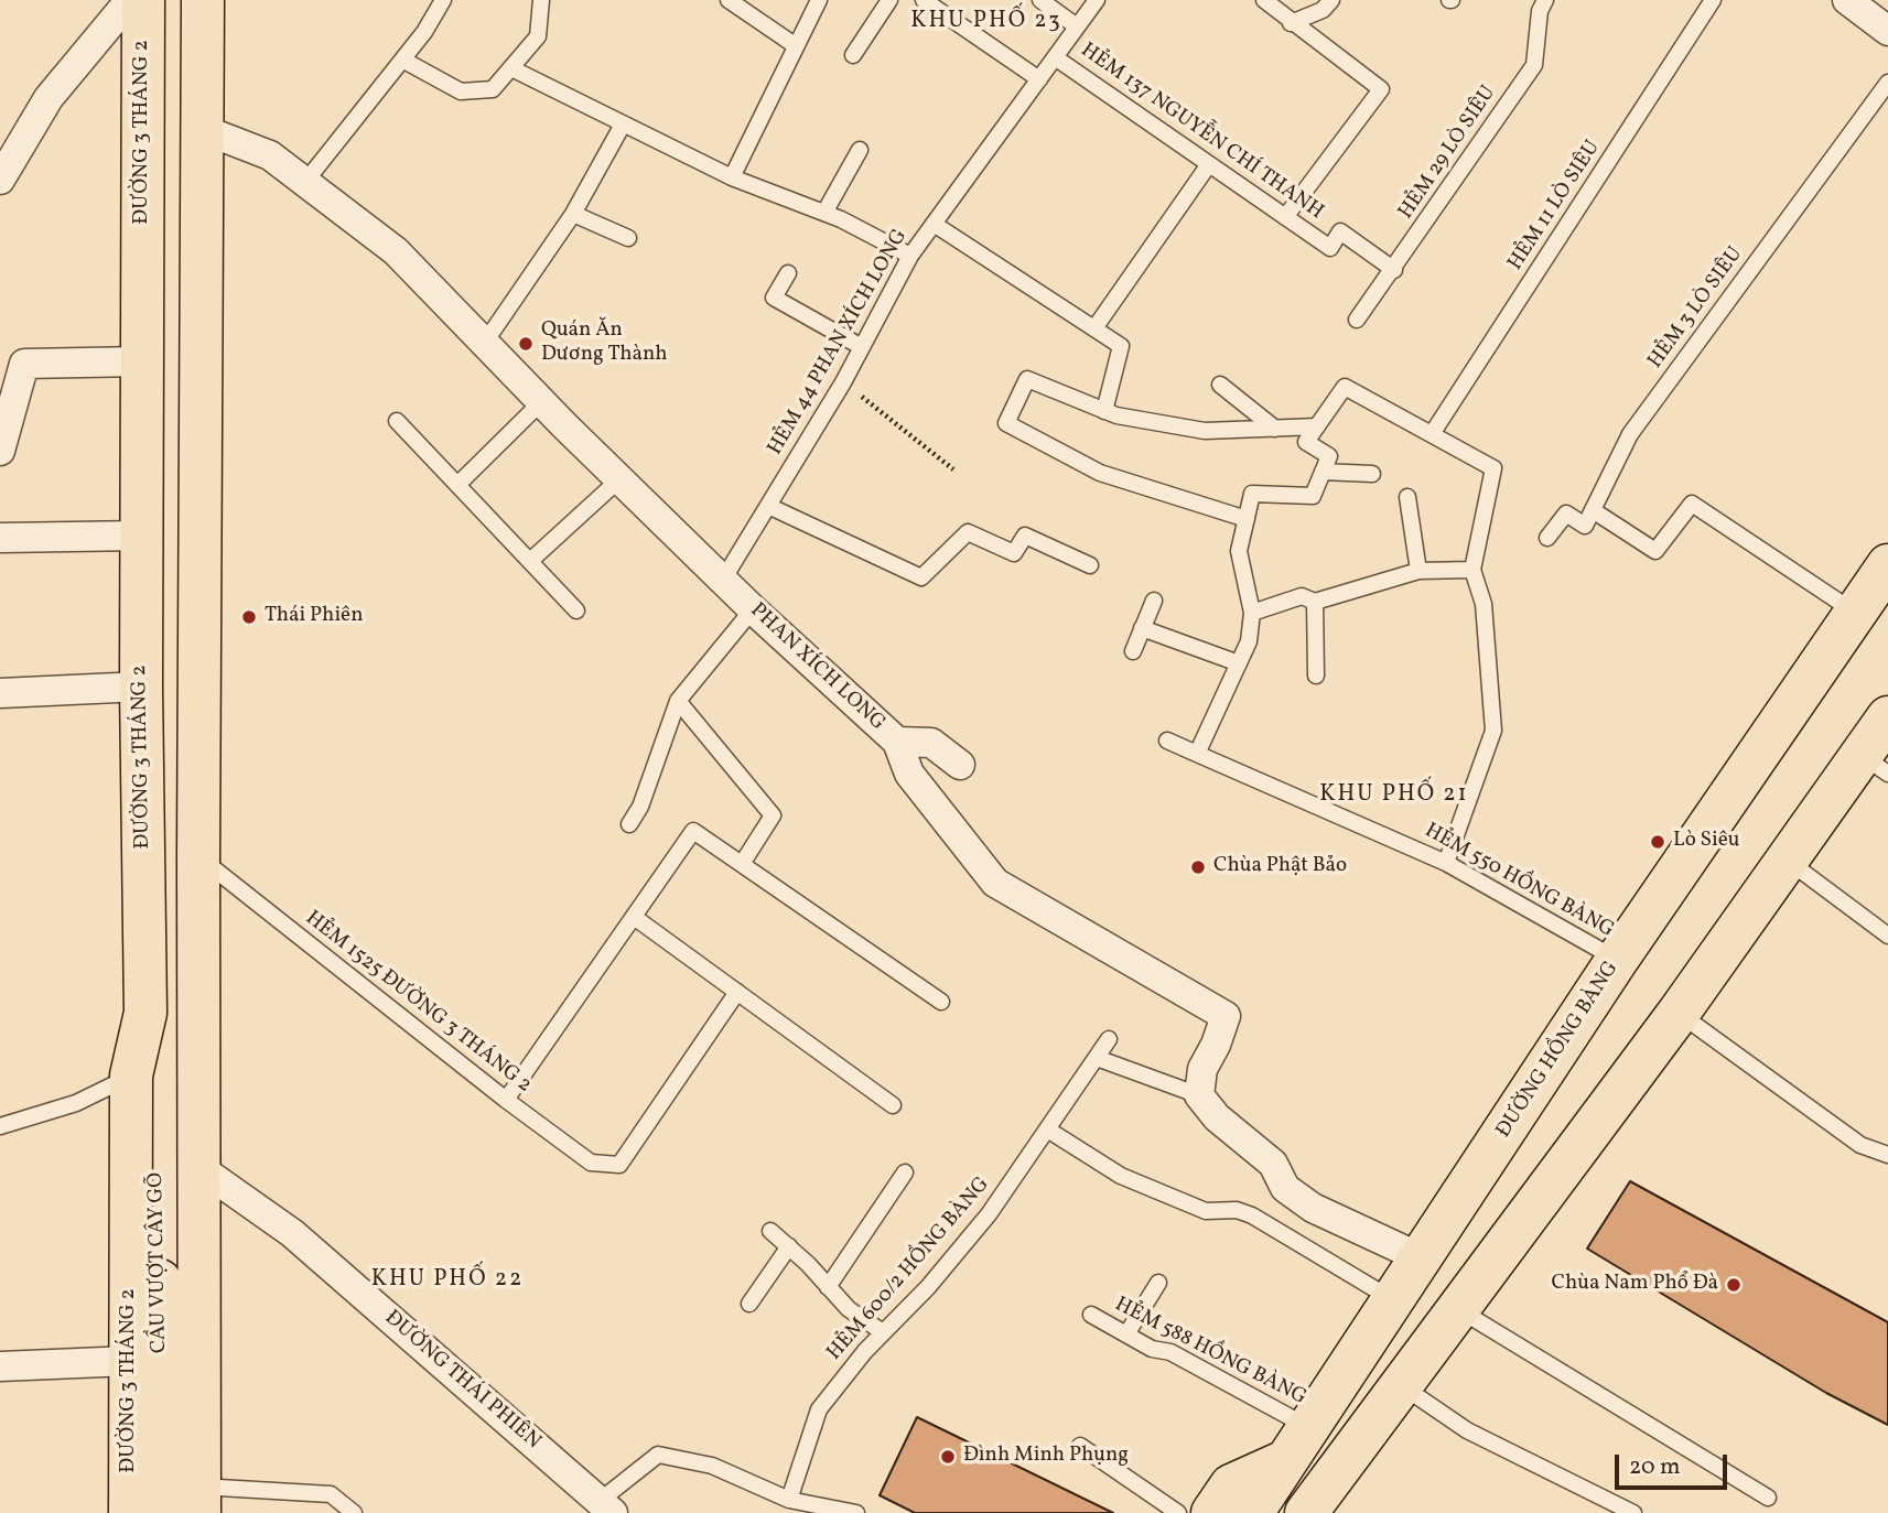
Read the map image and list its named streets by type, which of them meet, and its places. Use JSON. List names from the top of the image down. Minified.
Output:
{"streets":{"main road":["ĐƯỜNG 3 THÁNG 2","ĐƯỜNG HỒNG BÀNG","CẦU VƯỢT CÂY GÕ"],"street":["PHAN XÍCH LONG","ĐƯỜNG THÁI PHIÊN"],"lane":["HẺM 137 NGUYỄN CHÍ THANH","HẺM 29 LÒ SIÊU","HẺM 11 LÒ SIÊU","HẺM 3 LÒ SIÊU","HẺM 44 PHAN XÍCH LONG","HẺM 550 HỒNG BÀNG","HẺM 1525 ĐƯỜNG 3 THÁNG 2","HẺM 600/2 HỒNG BÀNG","HẺM 588 HỒNG BÀNG"]},"crossings":[["ĐƯỜNG 3 THÁNG 2","CẦU VƯỢT CÂY GÕ"],["HẺM 137 NGUYỄN CHÍ THANH","HẺM 29 LÒ SIÊU"],["HẺM 137 NGUYỄN CHÍ THANH","HẺM 44 PHAN XÍCH LONG"],["HẺM 44 PHAN XÍCH LONG","PHAN XÍCH LONG"],["HẺM 550 HỒNG BÀNG","ĐƯỜNG HỒNG BÀNG"],["ĐƯỜNG HỒNG BÀNG","HẺM 588 HỒNG BÀNG"]],"districts":["KHU PHỐ 23","KHU PHỐ 21","KHU PHỐ 22"],"places":["Quán Ăn Dương Thành","Thái Phiên","Lò Siêu","Chùa Phật Bảo","Chùa Nam Phổ Đà","Đình Minh Phụng"],"scale_bar":"20 m"}
